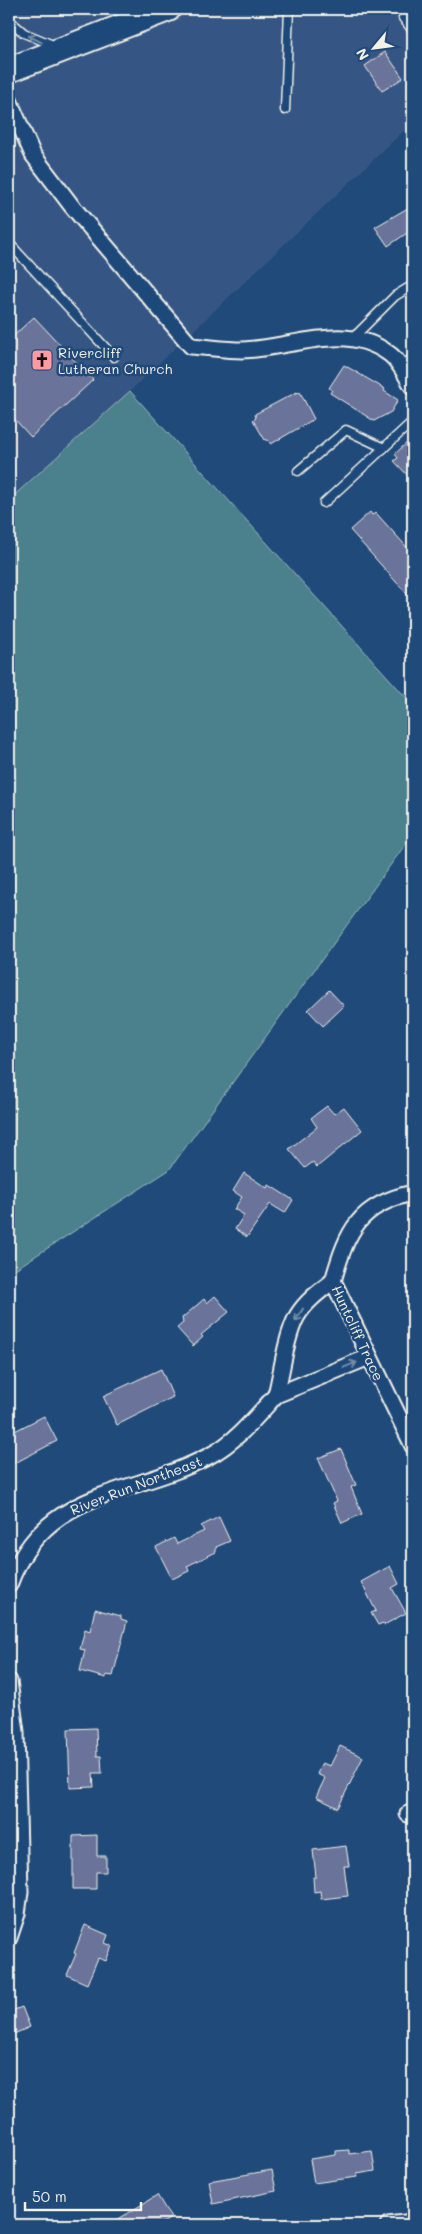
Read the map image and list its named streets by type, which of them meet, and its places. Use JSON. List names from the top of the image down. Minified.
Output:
{"streets":{"street":["Huntcliff Trace","River Run Northeast"]},"crossings":[["Huntcliff Trace","River Run Northeast"]],"places":{"church":["Rivercliff Lutheran Church"]},"scale_bar":"50 m","north":"bottom left"}
